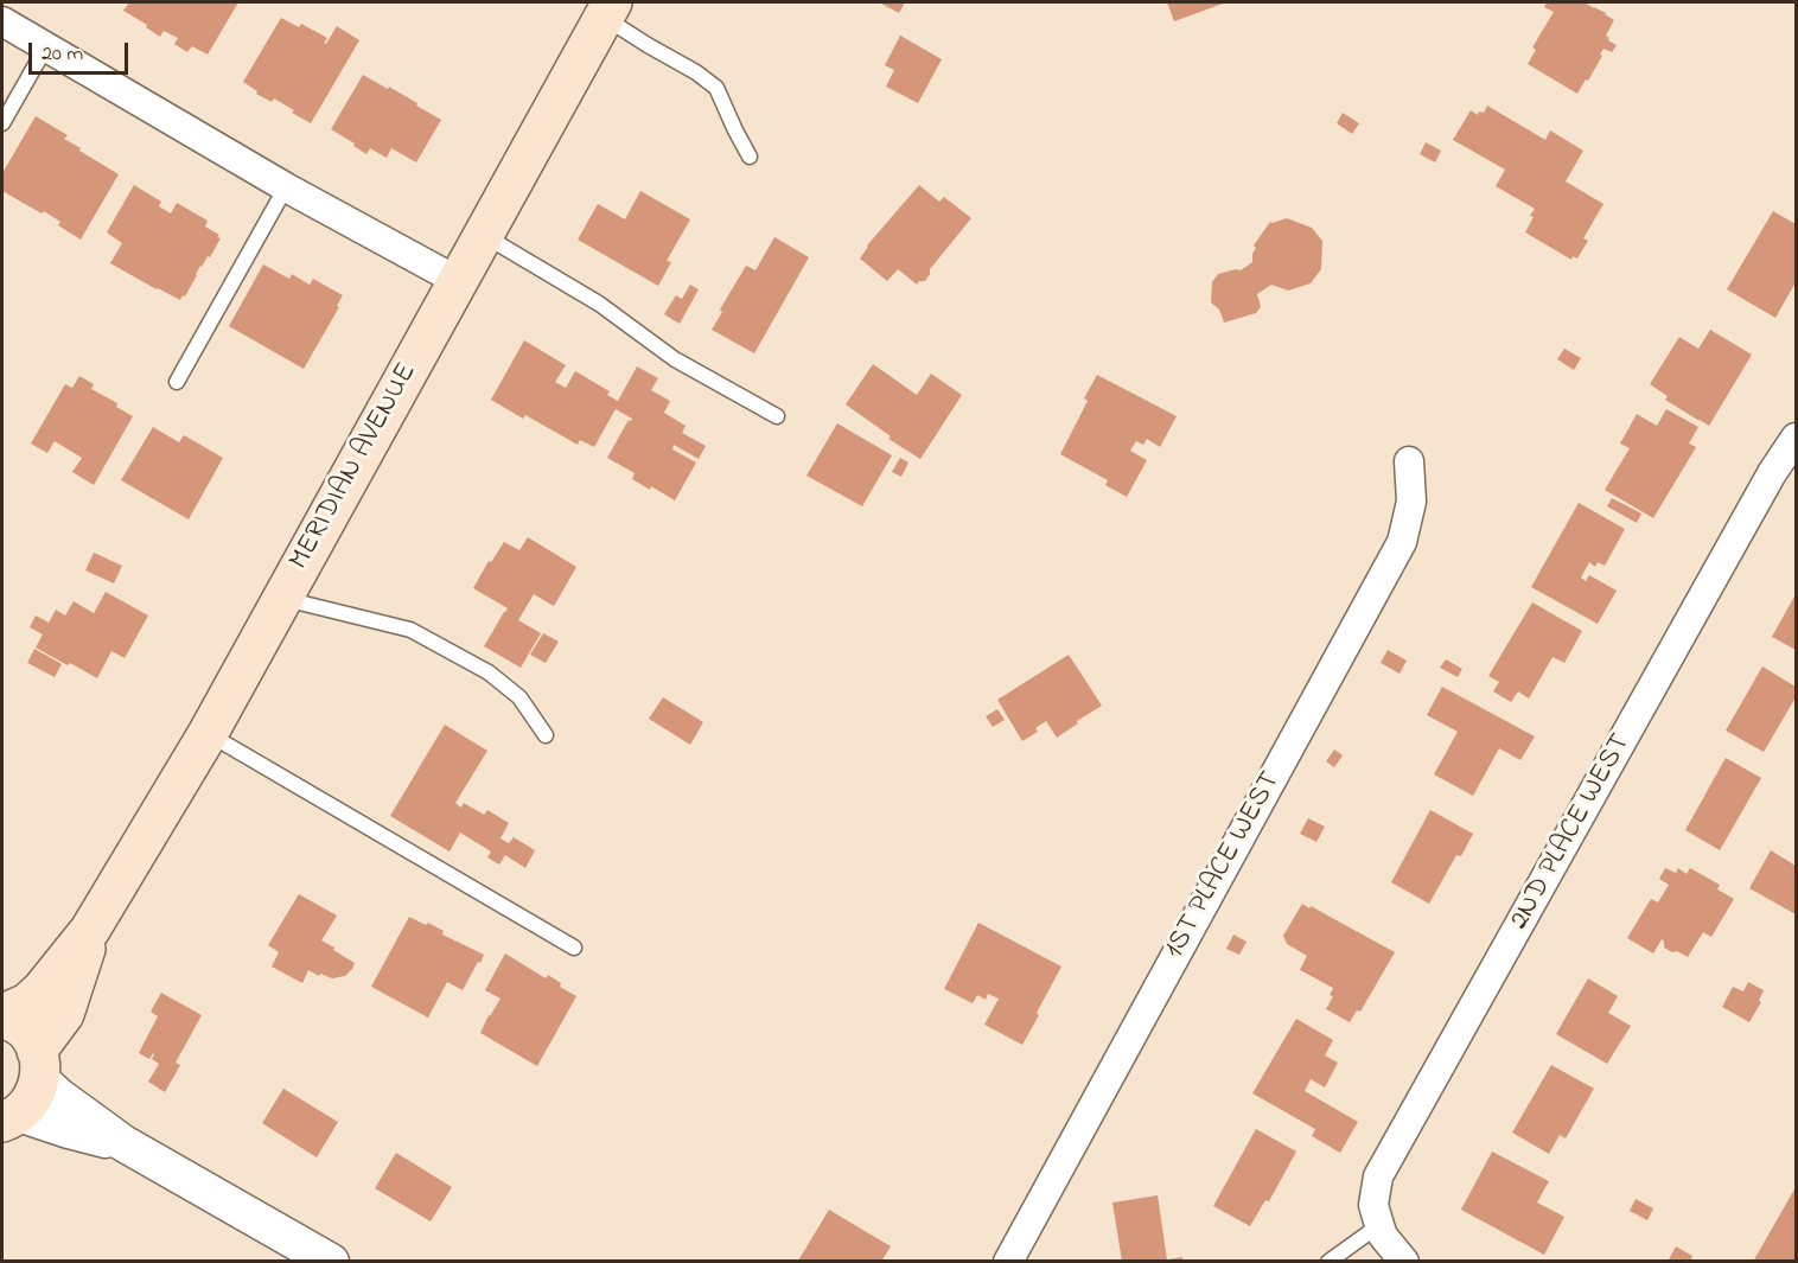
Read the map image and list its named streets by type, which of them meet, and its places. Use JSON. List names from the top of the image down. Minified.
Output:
{"streets":{"main road":["MERIDIAN AVENUE"],"street":["2ND PLACE WEST","1ST PLACE WEST"]},"scale_bar":"20 m"}
